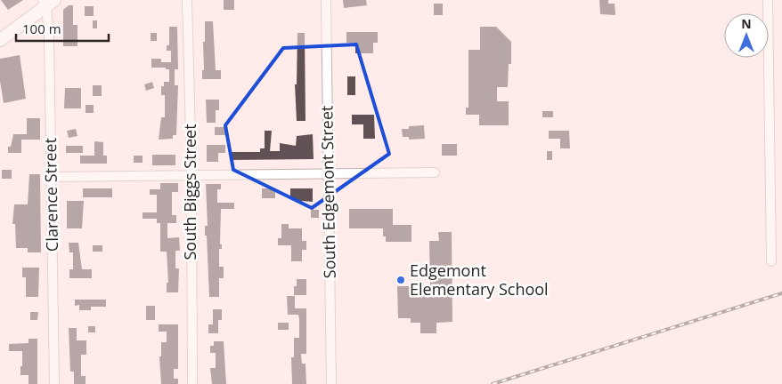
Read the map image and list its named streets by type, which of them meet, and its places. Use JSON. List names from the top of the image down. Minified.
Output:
{"streets":{"street":["South Biggs Street","South Edgemont Street","Clarence Street"]},"places":["Edgemont Elementary School"],"scale_bar":"100 m","north":"top"}
